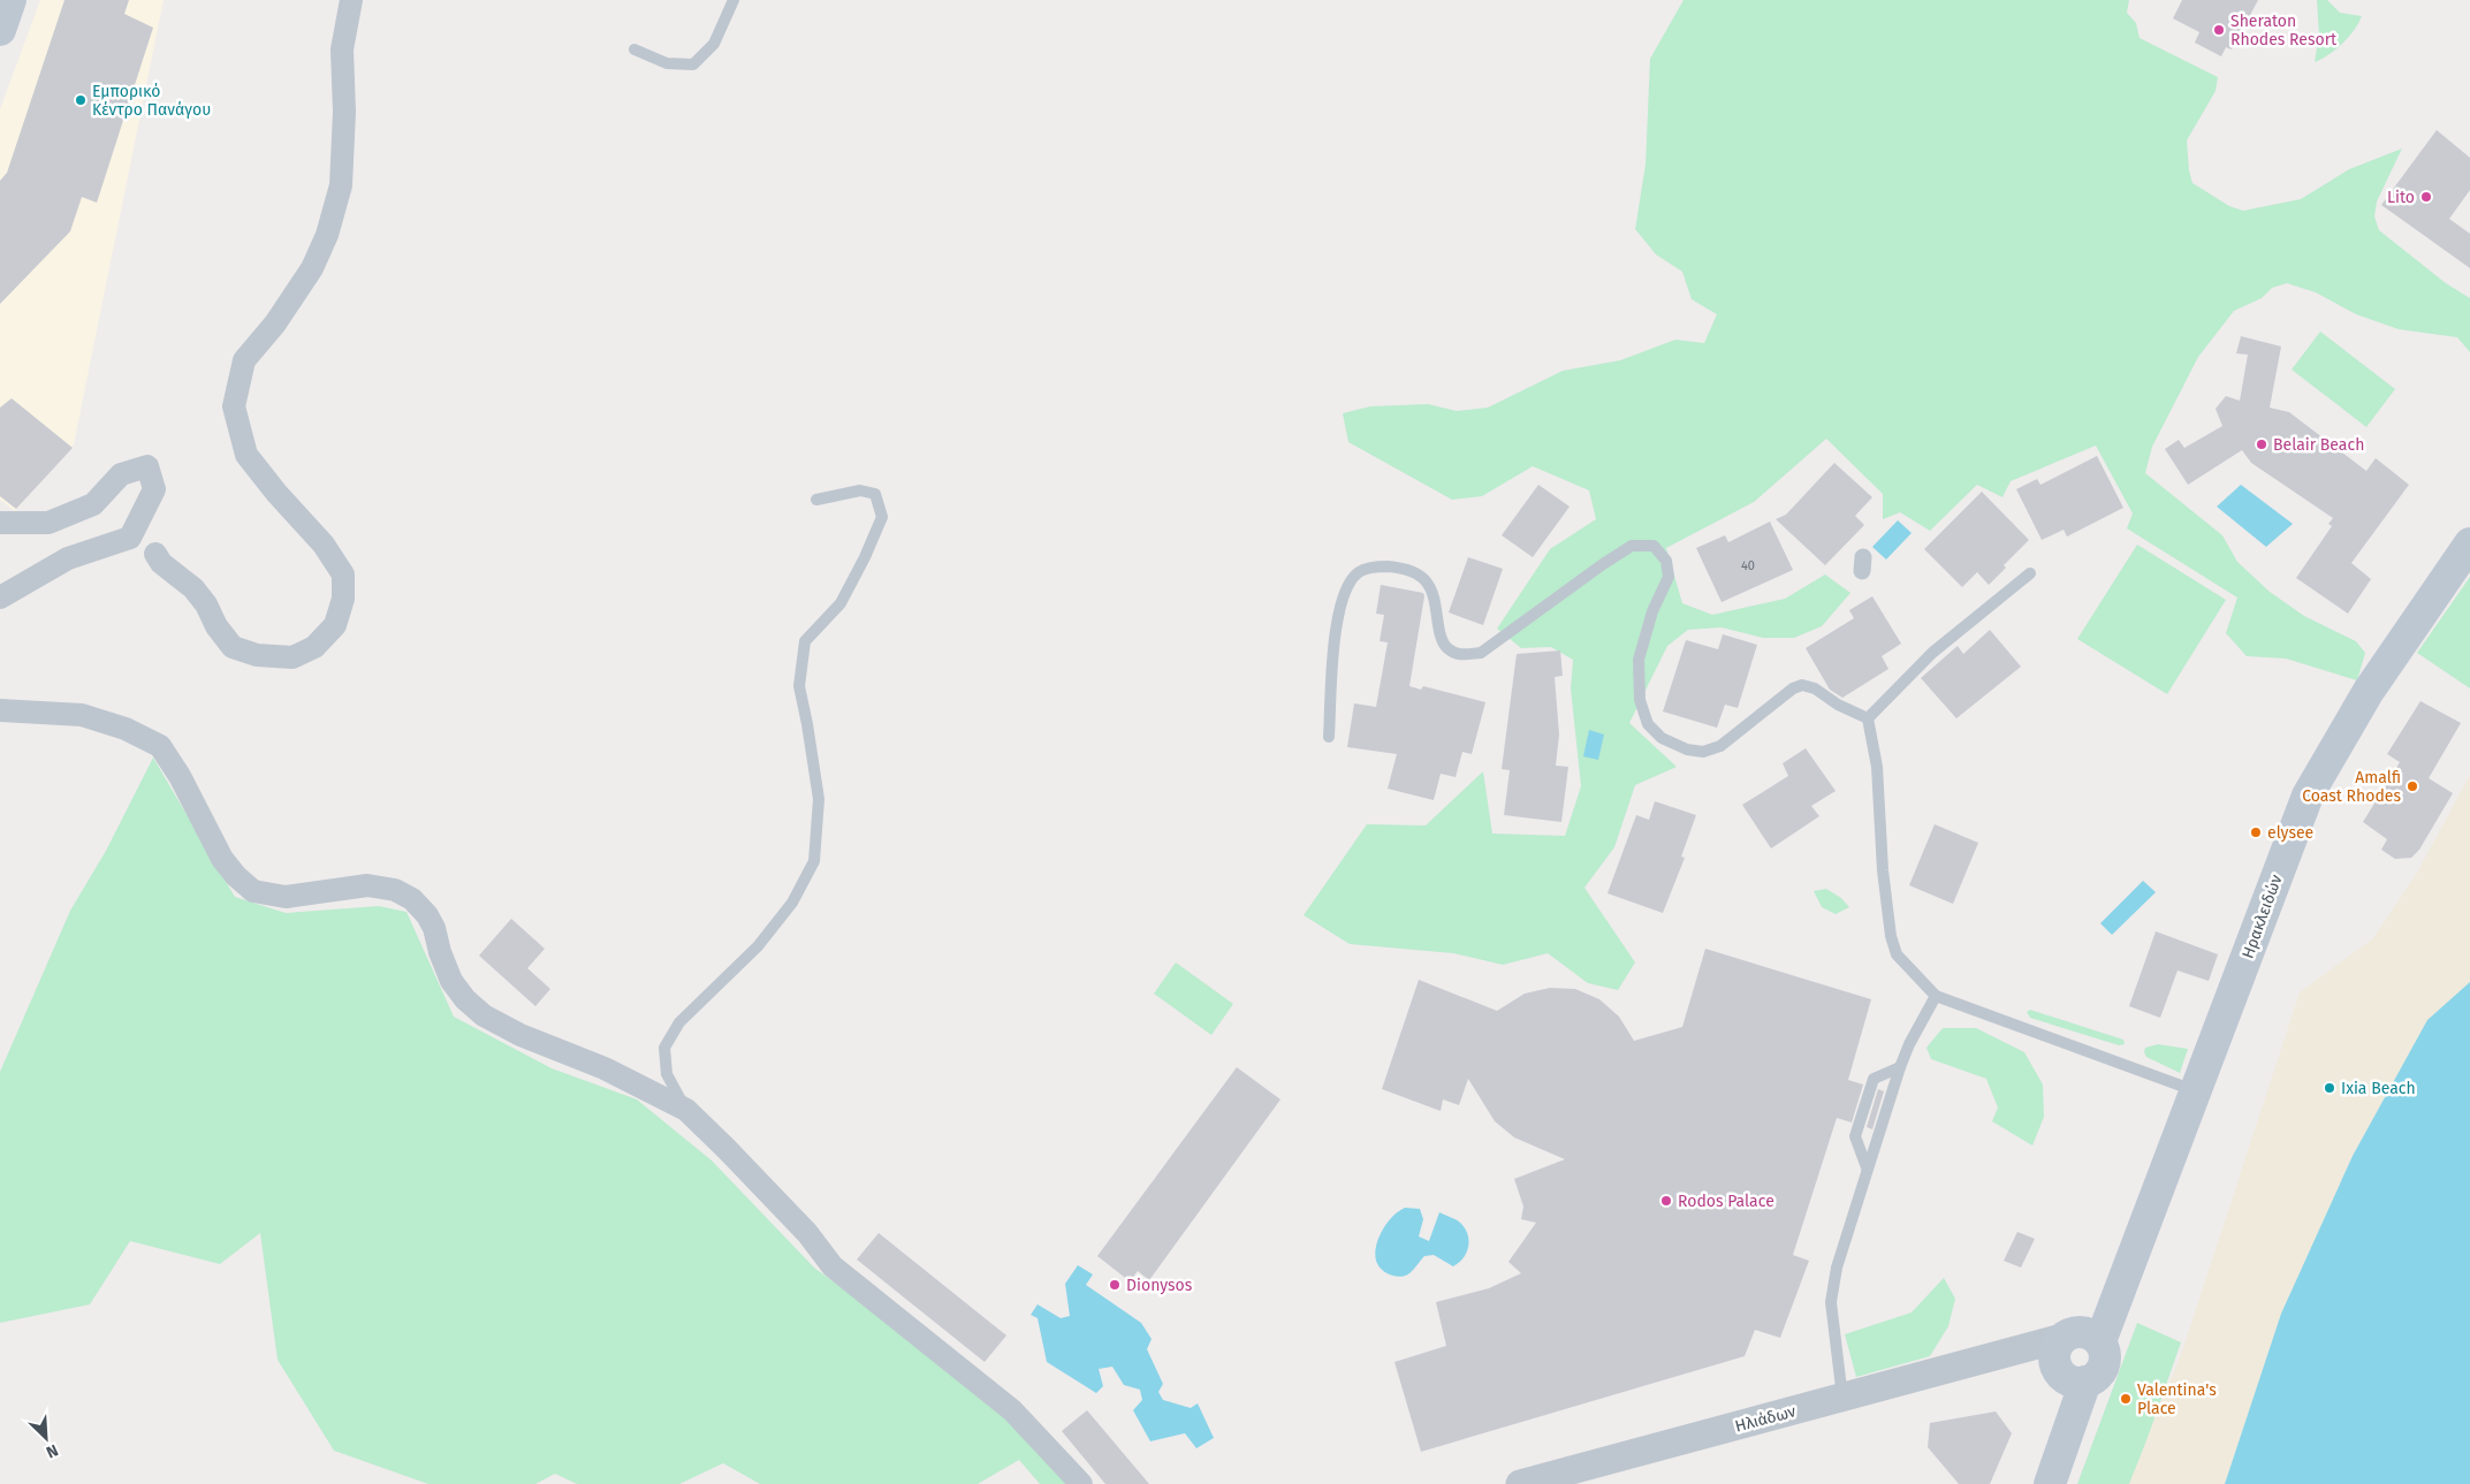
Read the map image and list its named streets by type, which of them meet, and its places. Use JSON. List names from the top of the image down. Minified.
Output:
{"streets":{"main road":["Ηρακλειδών"],"street":["Ηλιάδων"]},"crossings":[["Ηρακλειδών","Ηλιάδων"]],"places":["Sheraton Rhodes Resort","Εμπορικό Κέντρο Πανάγου","Lito","Belair Beach","Amalfi Coast Rhodes","elysee","Ixia Beach","Rodos Palace","Dionysos","Valentina's Place"],"house_numbers":["40"],"north":"bottom right"}
